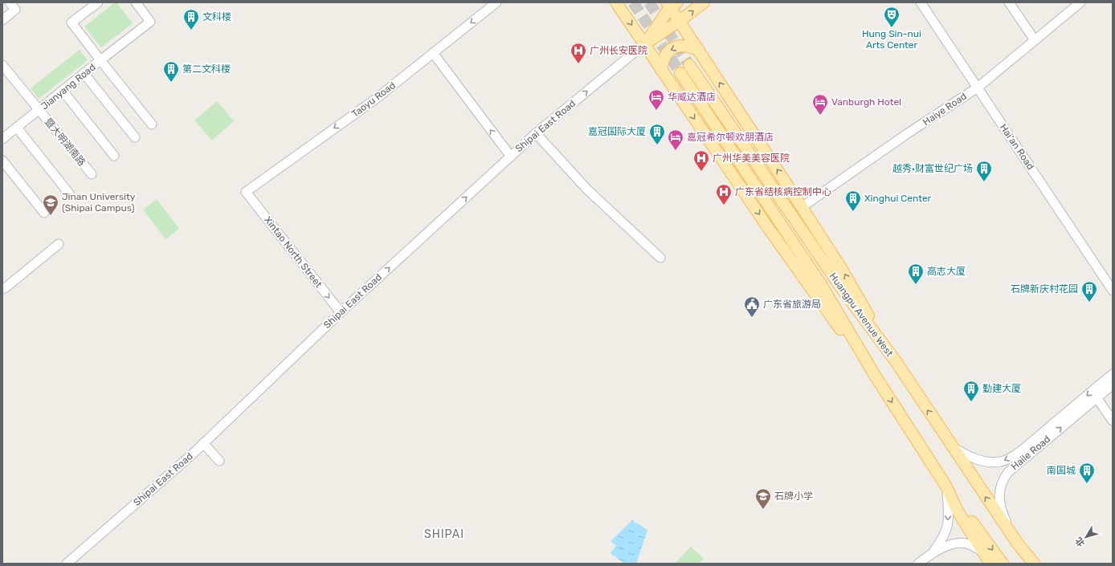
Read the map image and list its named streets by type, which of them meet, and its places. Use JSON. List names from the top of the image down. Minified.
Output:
{"streets":{"main road":["Huangpu Avenue West"],"street":["Jianyang Road","Taoyu Road","Haiye Road","Shipai East Road","暨大明湖南路","Hai'an Road","Xintao North Street","Haile Road"]},"crossings":[["Jianyang Road","暨大明湖南路"],["Taoyu Road","Xintao North Street"],["Haiye Road","Hai'an Road"],["Shipai East Road","Xintao North Street"],["Huangpu Avenue West","Haile Road"]],"one_way":["Taoyu Road","Shipai East Road","Xintao North Street"],"districts":["SHIPAI"],"places":{"theatre":["Hung Sin-nui Arts Center"],"building":["文科楼","第二文科楼","嘉冠国际大厦","越秀·财富世纪广场","Xinghui Center","高志大厦","石牌新庆村花园","勤建大厦","南国城"],"hospital":["广州长安医院","广州华美美容医院","广东省结核病控制中心"],"hotel":["华威达酒店","Vanburgh Hotel","嘉冠希尔顿欢朋酒店"],"school or university":["Jinan University (Shipai Campus)","石牌小学"],"public building":["广东省旅游局"]},"north":"bottom left"}
